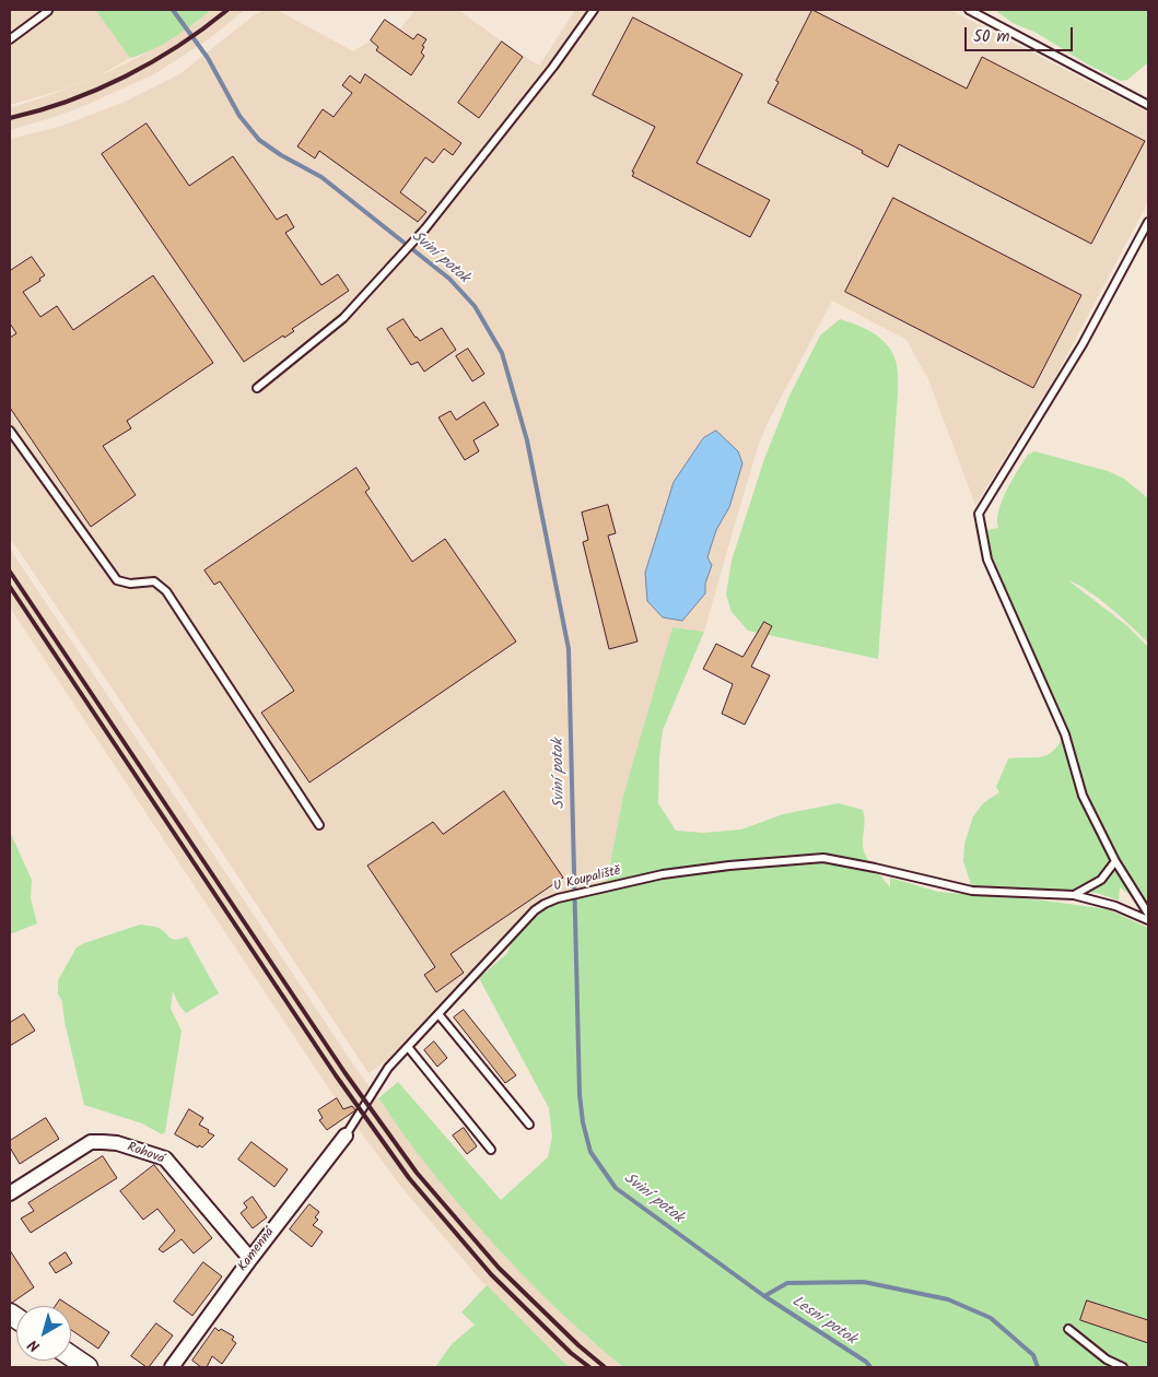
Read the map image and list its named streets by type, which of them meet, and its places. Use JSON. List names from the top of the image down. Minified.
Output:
{"streets":{"street":["Rohová","Kamenná"],"lane":["U Koupaliště"]},"crossings":[["U Koupaliště","Kamenná"],["Rohová","Kamenná"]],"water":["Sviní potok","Lesní potok"],"scale_bar":"50 m","north":"bottom left"}
